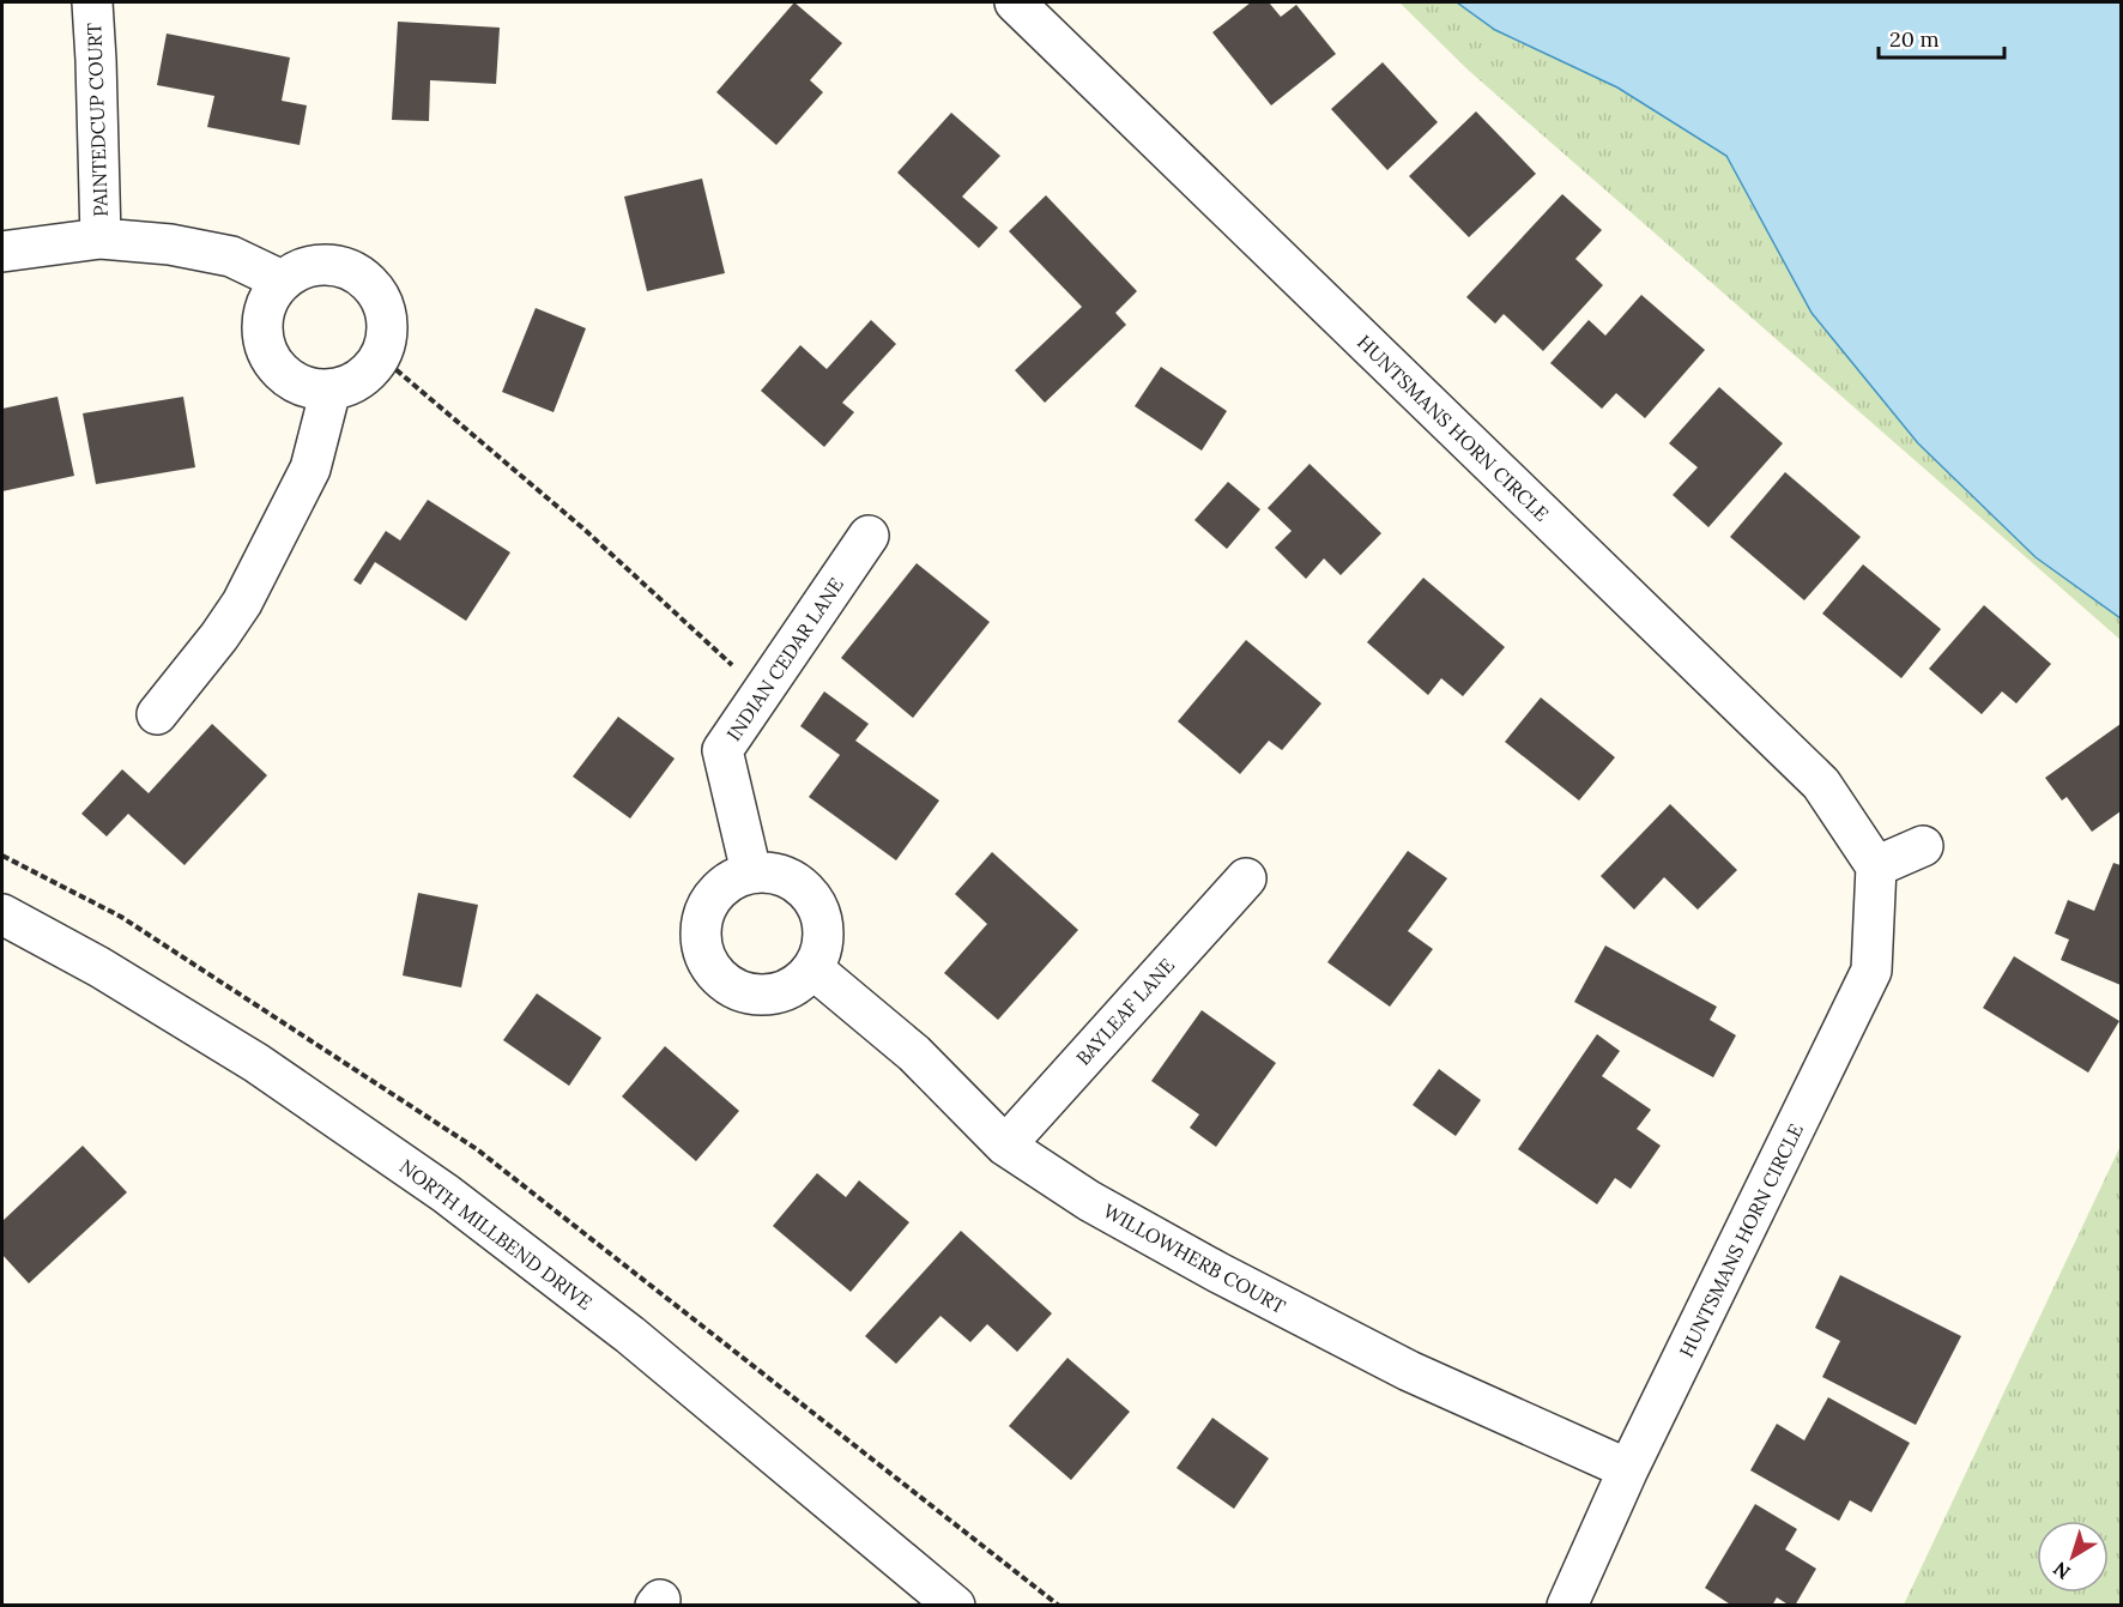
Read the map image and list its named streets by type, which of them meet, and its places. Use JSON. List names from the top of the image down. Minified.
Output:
{"streets":{"street":["PAINTEDCUP COURT","HUNTSMANS HORN CIRCLE","INDIAN CEDAR LANE","BAYLEAF LANE","NORTH MILLBEND DRIVE","WILLOWHERB COURT"]},"crossings":[["HUNTSMANS HORN CIRCLE","WILLOWHERB COURT"],["INDIAN CEDAR LANE","WILLOWHERB COURT"],["BAYLEAF LANE","WILLOWHERB COURT"]],"scale_bar":"20 m","north":"bottom left"}
